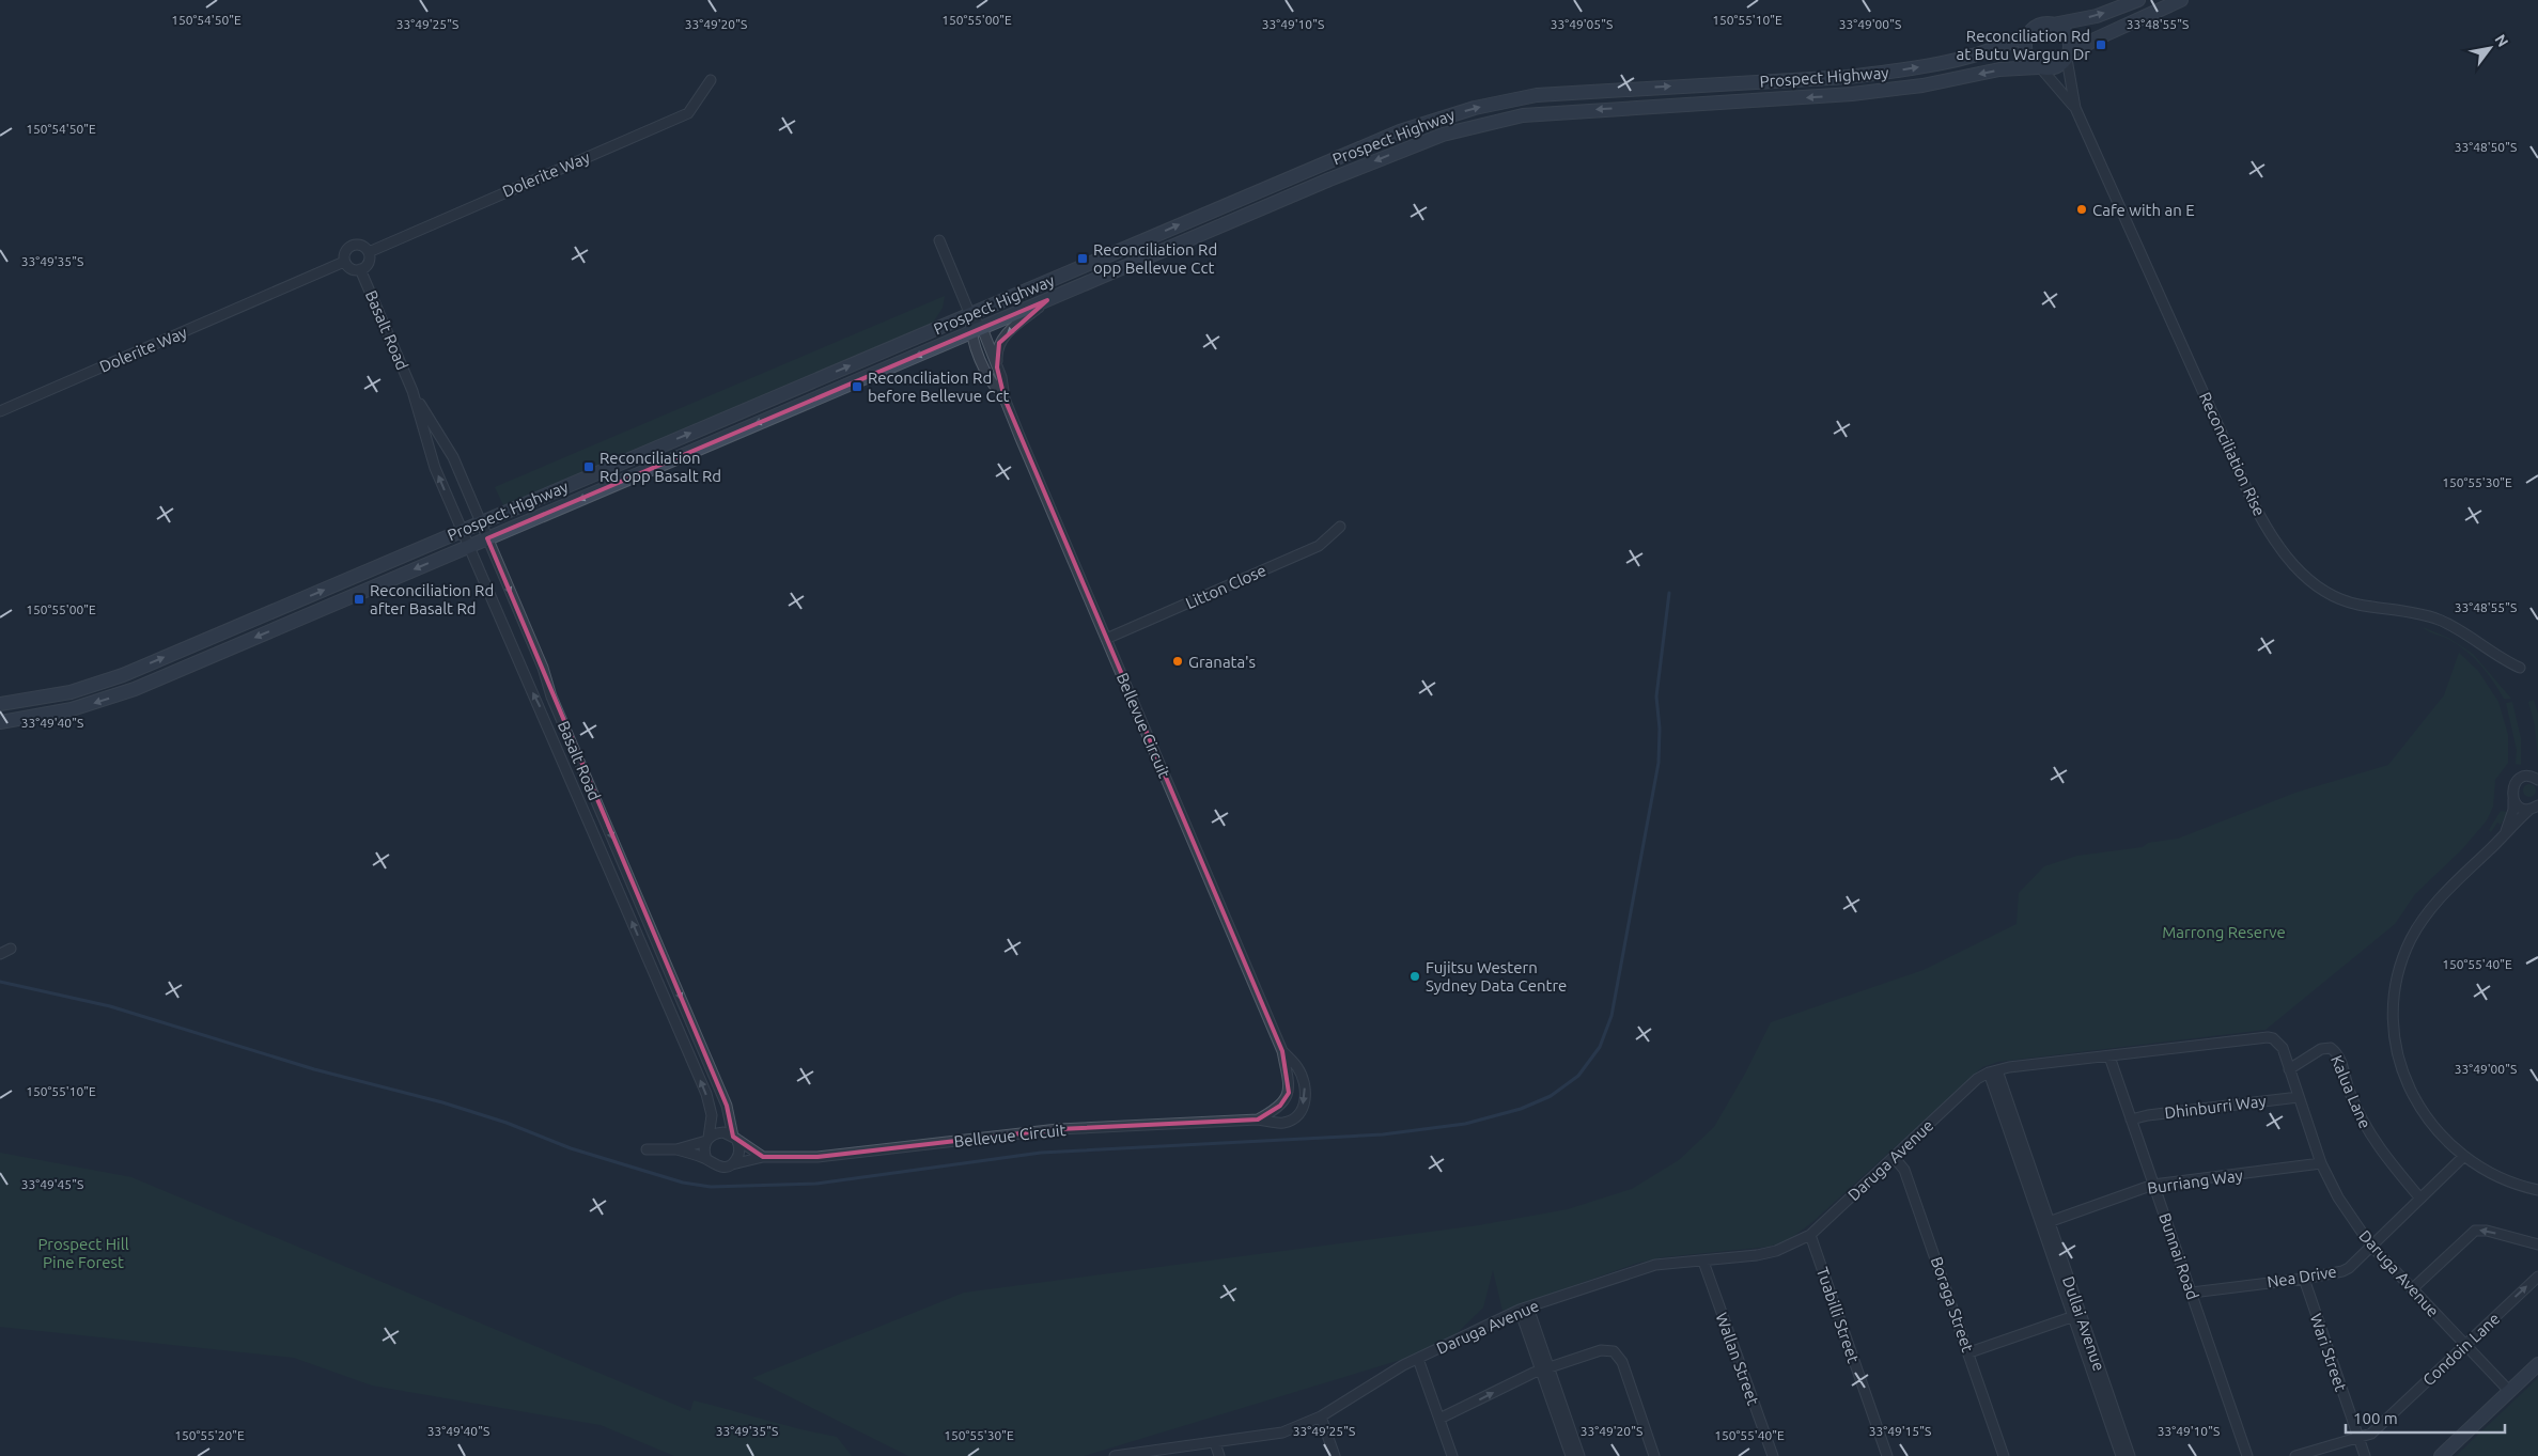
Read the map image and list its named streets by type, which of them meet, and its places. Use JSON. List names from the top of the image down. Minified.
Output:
{"streets":{"main road":["Prospect Highway"],"street":["Dolerite Way","Basalt Road","Reconciliation Rise","Litton Close","Bellevue Circuit","Kalua Lane","Dhinburri Way","Daruga Avenue","Burriang Way","Bunnai Road","Nea Drive","Boraga Street","Tuabilli Street","Dullai Avenue","Condoin Lane","Wari Street","Wallan Street"]},"crossings":[["Prospect Highway","Basalt Road"],["Prospect Highway","Reconciliation Rise"],["Prospect Highway","Bellevue Circuit"],["Dolerite Way","Basalt Road"],["Basalt Road","Bellevue Circuit"],["Litton Close","Bellevue Circuit"],["Kalua Lane","Daruga Avenue"],["Kalua Lane","Nea Drive"],["Dhinburri Way","Daruga Avenue"],["Dhinburri Way","Bunnai Road"],["Daruga Avenue","Burriang Way"],["Daruga Avenue","Bunnai Road"],["Daruga Avenue","Nea Drive"],["Daruga Avenue","Boraga Street"],["Daruga Avenue","Tuabilli Street"],["Daruga Avenue","Dullai Avenue"],["Daruga Avenue","Condoin Lane"],["Daruga Avenue","Wallan Street"],["Burriang Way","Bunnai Road"],["Burriang Way","Dullai Avenue"],["Bunnai Road","Nea Drive"],["Nea Drive","Wari Street"],["Condoin Lane","Wari Street"]],"parks":["Marrong Reserve","Prospect Hill Pine Forest"],"places":{"transit":["Reconciliation Rd at Butu Wargun Dr","Reconciliation Rd opp Bellevue Cct","Reconciliation Rd before Bellevue Cct","Reconciliation Rd opp Basalt Rd","Reconciliation Rd after Basalt Rd"],"other":["Cafe with an E","Granata's","Fujitsu Western Sydney Data Centre"]},"scale_bar":"100 m","north":"top right","coordinates":["150°54'50\"E","150°55'00\"E","150°55'10\"E","33°49'00\"S","33°49'25\"S","33°49'20\"S","33°49'10\"S","33°49'05\"S","33°48'55\"S","33°48'50\"S","33°49'35\"S","150°55'30\"E","33°49'40\"S","150°55'40\"E","33°49'45\"S","33°49'15\"S","150°55'20\"E"]}
